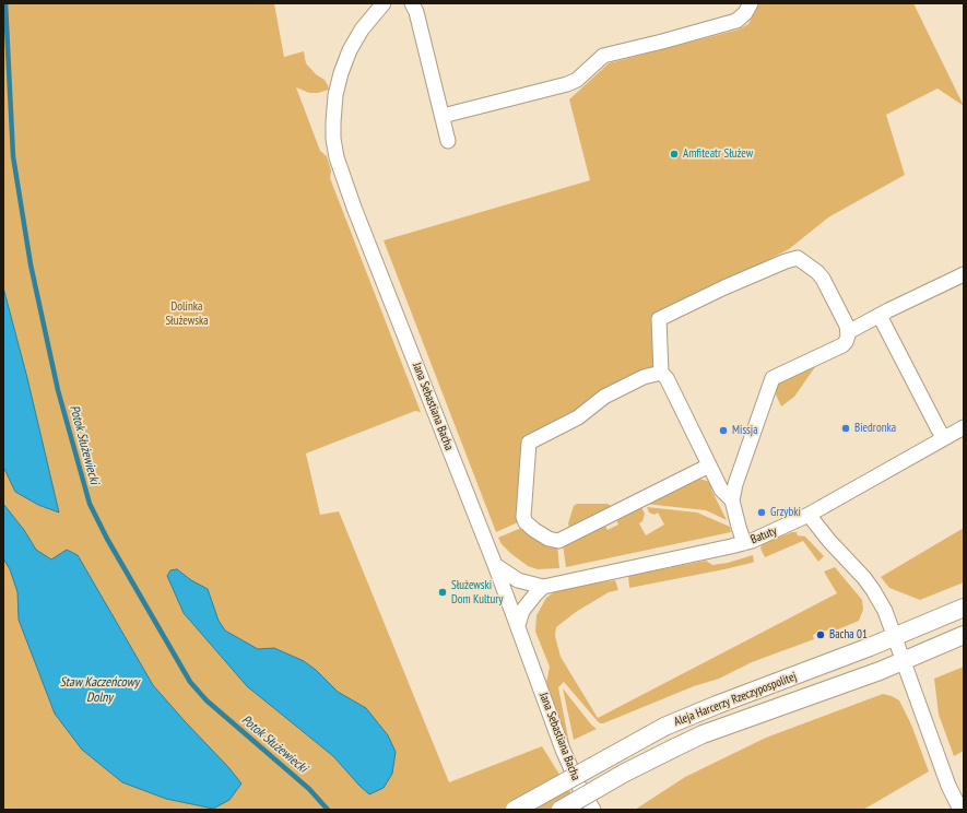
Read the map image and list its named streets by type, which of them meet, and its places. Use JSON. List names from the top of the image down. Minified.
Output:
{"streets":{"street":["Jana Sebastiana Bacha","Batuty","Aleja Harcerzy Rzeczypospolitej"]},"crossings":[["Jana Sebastiana Bacha","Batuty"]],"water":["Potok Służewiecki","Staw Kaczeńcowy Dolny"],"parks":["Dolinka Służewska"],"places":["Amfiteatr Służew","Biedronka","Missja","Grzybki","Służewski Dom Kultury","Bacha 01"]}
